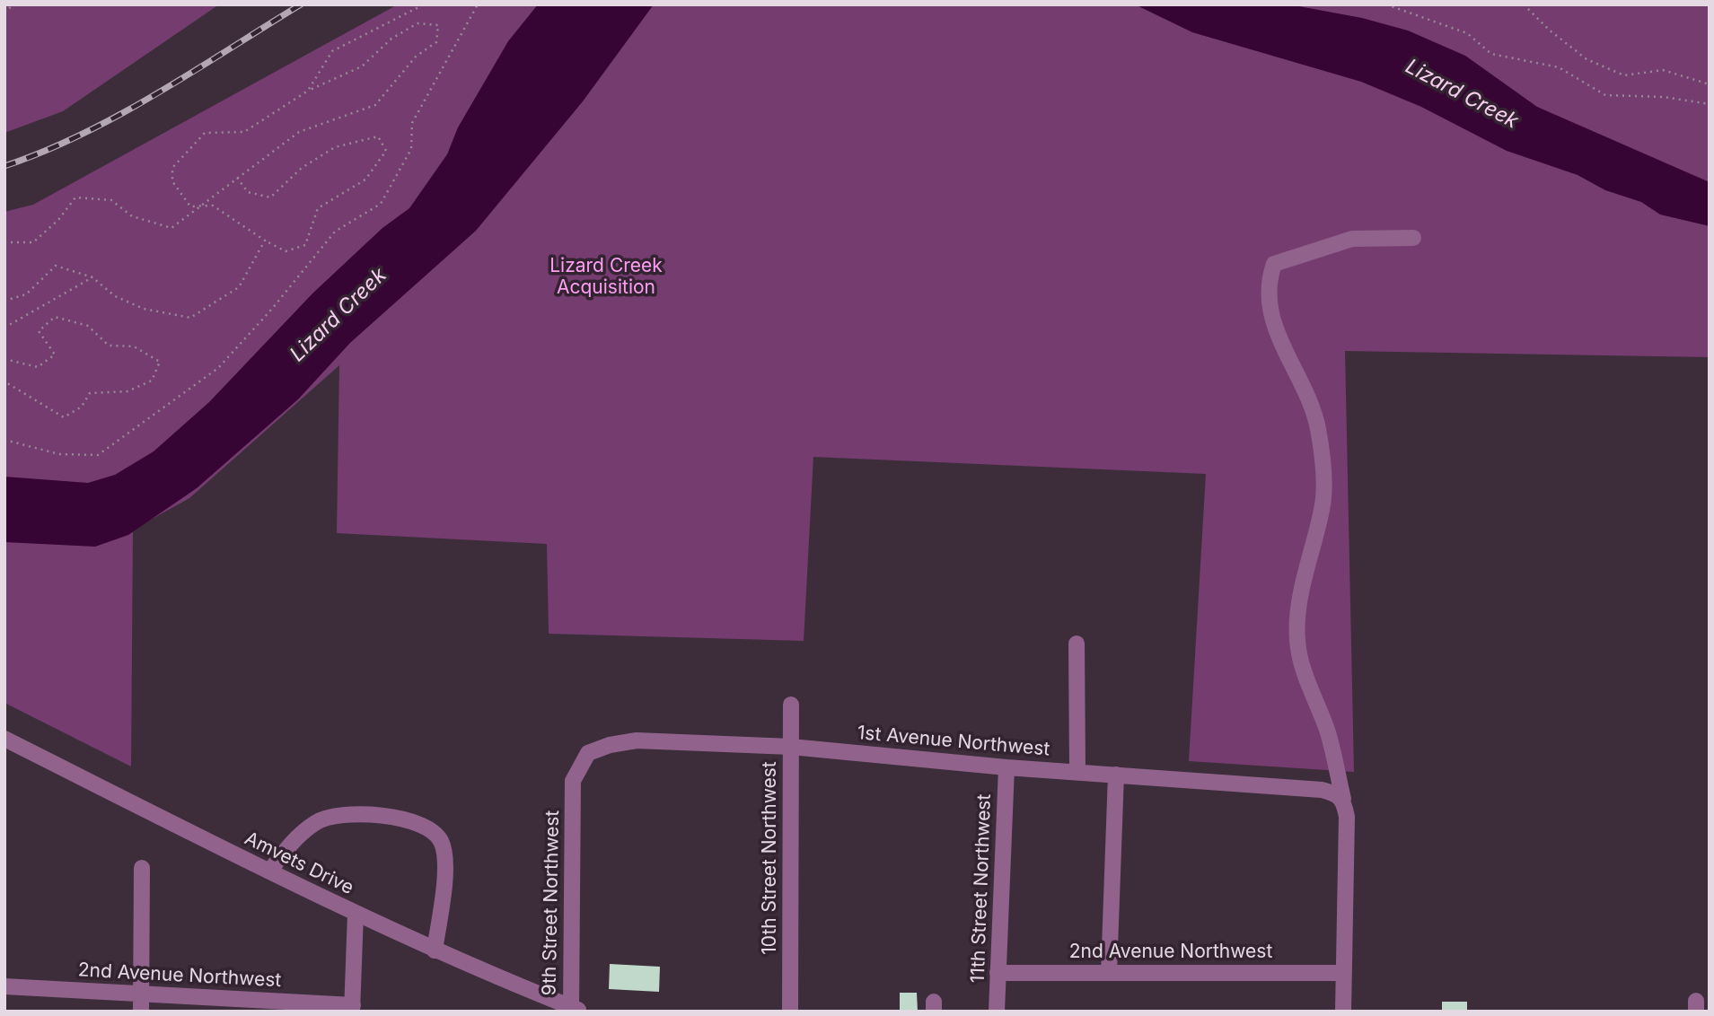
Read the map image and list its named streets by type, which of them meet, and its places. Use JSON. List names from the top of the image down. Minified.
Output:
{"streets":{"street":["1st Avenue Northwest","10th Street Northwest","Amvets Drive","11th Street Northwest","9th Street Northwest","2nd Avenue Northwest"]},"crossings":[["1st Avenue Northwest","10th Street Northwest"],["1st Avenue Northwest","11th Street Northwest"],["1st Avenue Northwest","9th Street Northwest"],["Amvets Drive","9th Street Northwest"],["11th Street Northwest","2nd Avenue Northwest"]],"water":["Lizard Creek"],"parks":["Lizard Creek Acquisition"]}
